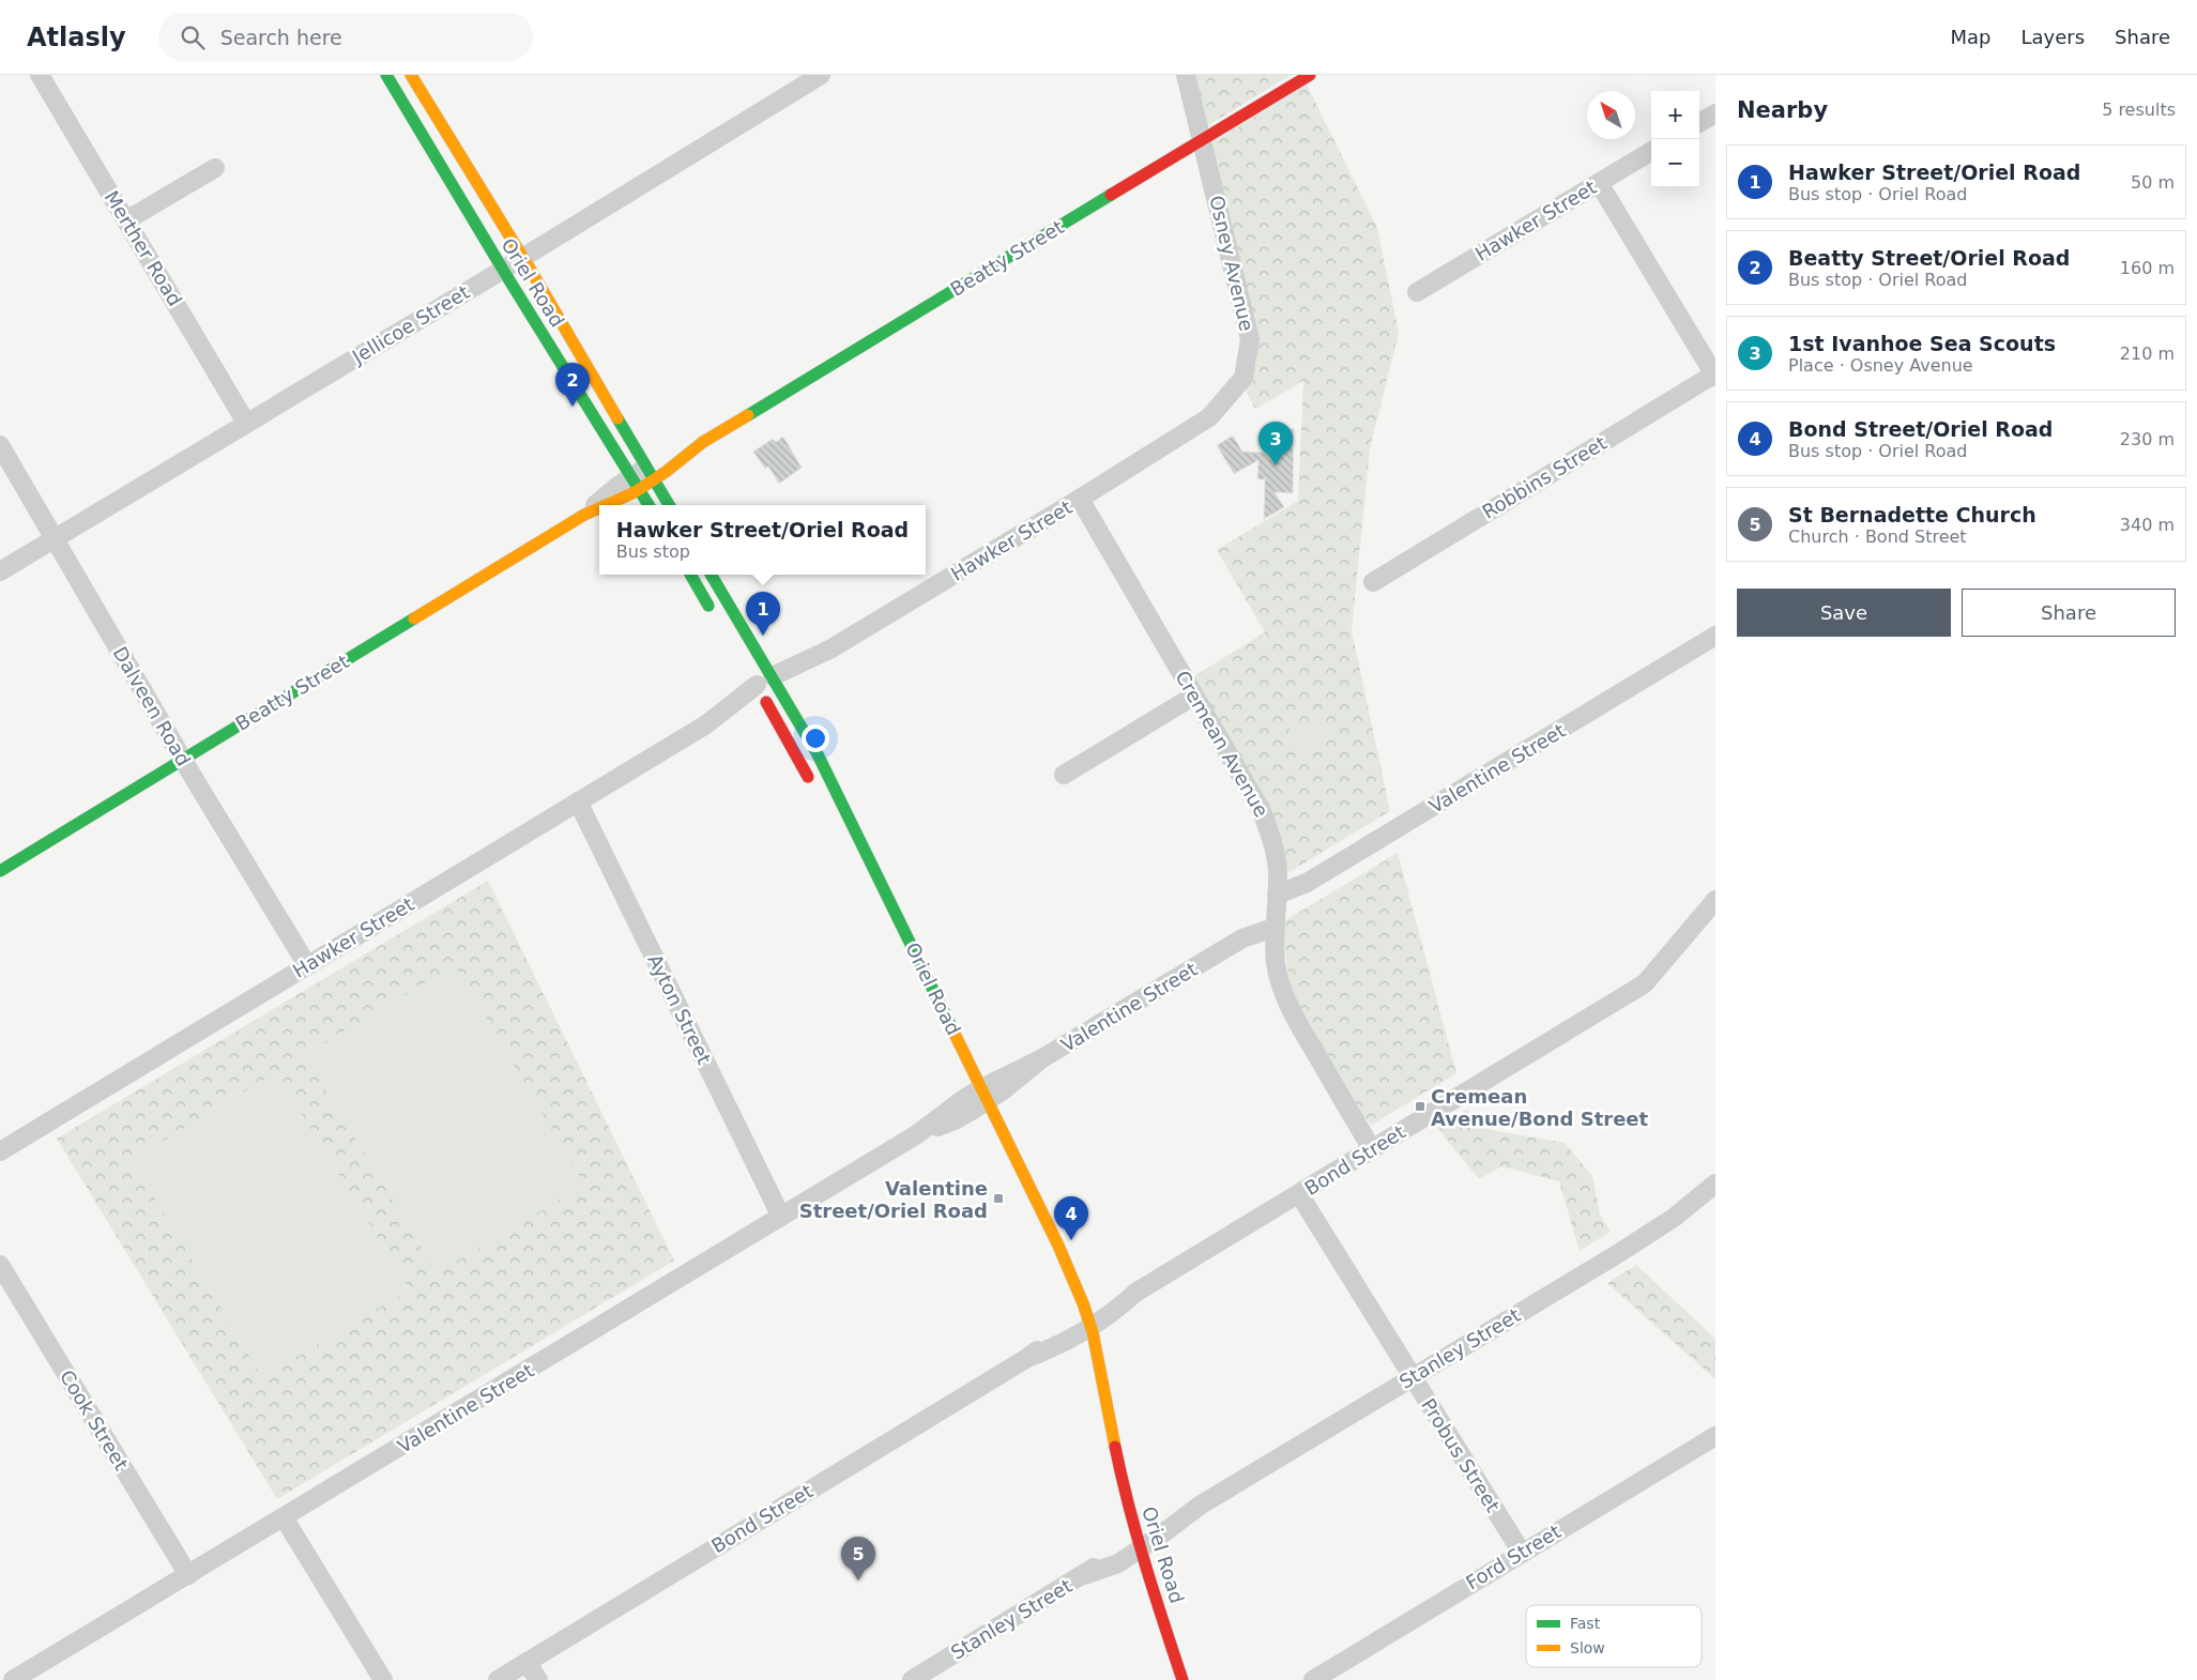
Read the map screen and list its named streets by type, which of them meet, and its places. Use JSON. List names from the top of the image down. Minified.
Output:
{"streets":{"main road":["Beatty Street","Oriel Road"],"street":["Hawker Street","Merther Road","Osney Avenue","Jellicoe Street","Robbins Street","Dalveen Road","Cremean Avenue","Valentine Street","Ayton Street","Bond Street","Stanley Street","Cook Street","Probus Street","Ford Street"]},"crossings":[["Hawker Street","Osney Avenue"],["Hawker Street","Oriel Road"],["Hawker Street","Dalveen Road"],["Hawker Street","Cremean Avenue"],["Hawker Street","Ayton Street"],["Merther Road","Jellicoe Street"],["Beatty Street","Osney Avenue"],["Beatty Street","Oriel Road"],["Beatty Street","Dalveen Road"],["Osney Avenue","Cremean Avenue"],["Oriel Road","Jellicoe Street"],["Oriel Road","Valentine Street"],["Oriel Road","Bond Street"],["Oriel Road","Stanley Street"],["Jellicoe Street","Dalveen Road"],["Cremean Avenue","Valentine Street"],["Cremean Avenue","Bond Street"],["Valentine Street","Ayton Street"],["Valentine Street","Cook Street"],["Bond Street","Probus Street"],["Stanley Street","Probus Street"],["Probus Street","Ford Street"]],"places":{"transit":["Cremean Avenue/Bond Street","Valentine Street/Oriel Road"]},"legend":["Fast","Slow"],"north":"top left","page":{"header":"Atlasly","search":"Search here","nav":["Map","Layers","Share"],"heading":["Nearby","5 results"],"map_buttons":["+","−"],"list":[{"mark":"1","name":"Hawker Street/Oriel Road","note":"Bus stop · Oriel Road","value":"50 m"},{"mark":"2","name":"Beatty Street/Oriel Road","note":"Bus stop · Oriel Road","value":"160 m"},{"mark":"3","name":"1st Ivanhoe Sea Scouts","note":"Place · Osney Avenue","value":"210 m"},{"mark":"4","name":"Bond Street/Oriel Road","note":"Bus stop · Oriel Road","value":"230 m"},{"mark":"5","name":"St Bernadette Church","note":"Church · Bond Street","value":"340 m"}],"pins":["2","3","1","4","5"],"popup":["Hawker Street/Oriel Road","Bus stop"],"buttons":["Save","Share"]}}
